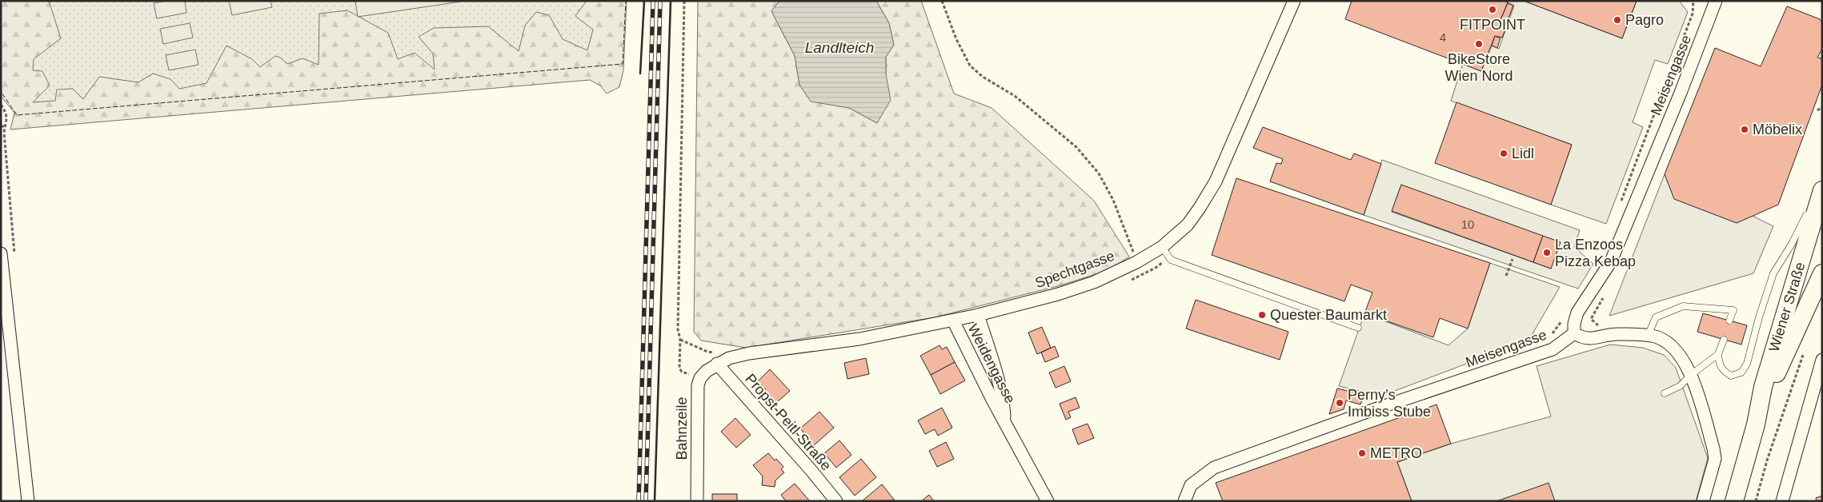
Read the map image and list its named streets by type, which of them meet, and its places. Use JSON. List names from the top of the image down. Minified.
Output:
{"streets":{"main road":["Wiener Straße"],"street":["Meisengasse","Spechtgasse","Weidengasse","Propst-Peitl-Straße","Bahnzeile"]},"crossings":[["Spechtgasse","Weidengasse"],["Spechtgasse","Propst-Peitl-Straße"],["Spechtgasse","Bahnzeile"],["Propst-Peitl-Straße","Bahnzeile"]],"water":["Landlteich"],"places":["FITPOINT","Pagro","BikeStore Wien Nord","Möbelix","Lidl","La Enzoos Pizza Kebap","Quester Baumarkt","Perny’s Imbiss Stube","METRO"],"house_numbers":["4","10"]}
